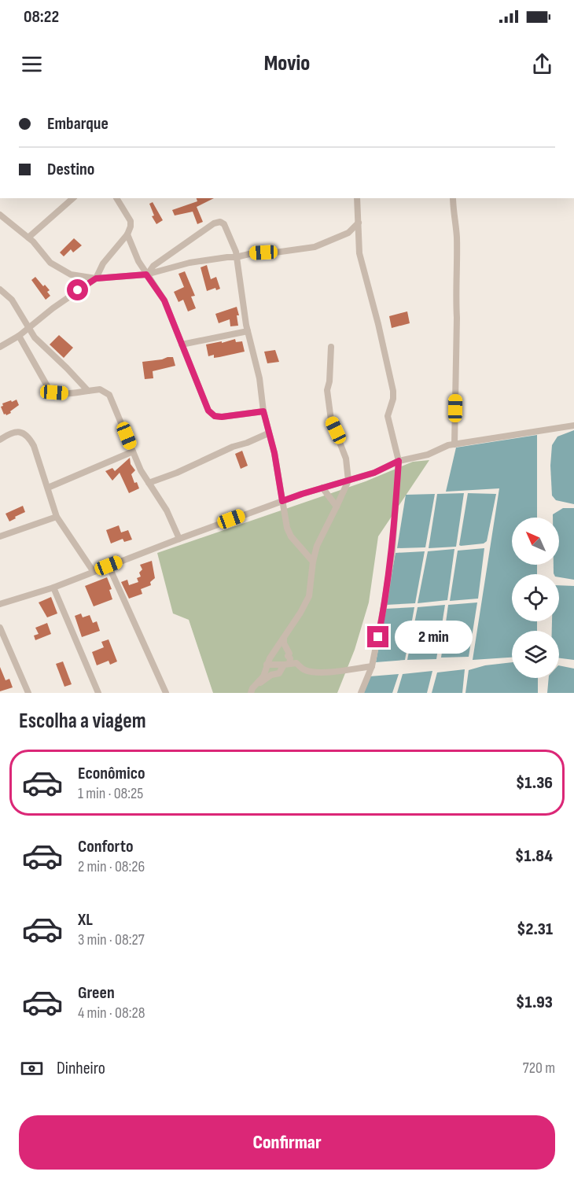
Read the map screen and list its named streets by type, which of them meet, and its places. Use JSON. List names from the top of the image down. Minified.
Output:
{"north":"top left","page":{"status":"08:22","header":"Movio","banner":["Embarque","Destino"],"bubble":"2 min","heading":"Escolha a viagem","list":[{"name":"Econômico","note":"1 min · 08:25","value":"$1.36"},{"name":"Conforto","note":"2 min · 08:26","value":"$1.84"},{"name":"XL","note":"3 min · 08:27","value":"$2.31"},{"name":"Green","note":"4 min · 08:28","value":"$1.93"}],"pay":["Dinheiro","720 m"],"buttons":"Confirmar"}}
